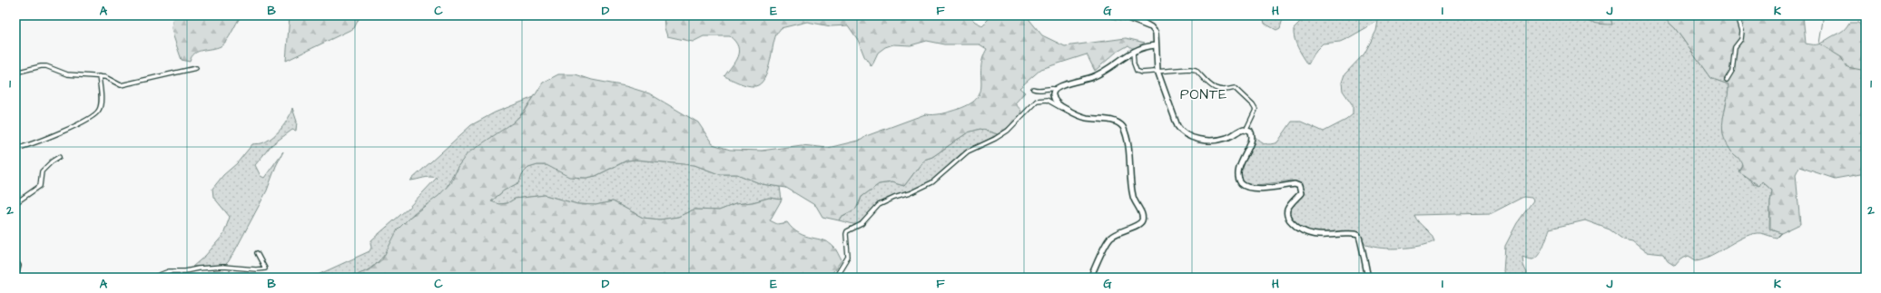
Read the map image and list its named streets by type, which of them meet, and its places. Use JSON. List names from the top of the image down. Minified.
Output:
{"districts":["PONTE"],"grid":{"columns":["A","B","C","D","E","F","G","H","I","J","K"],"rows":["1","2"]}}
